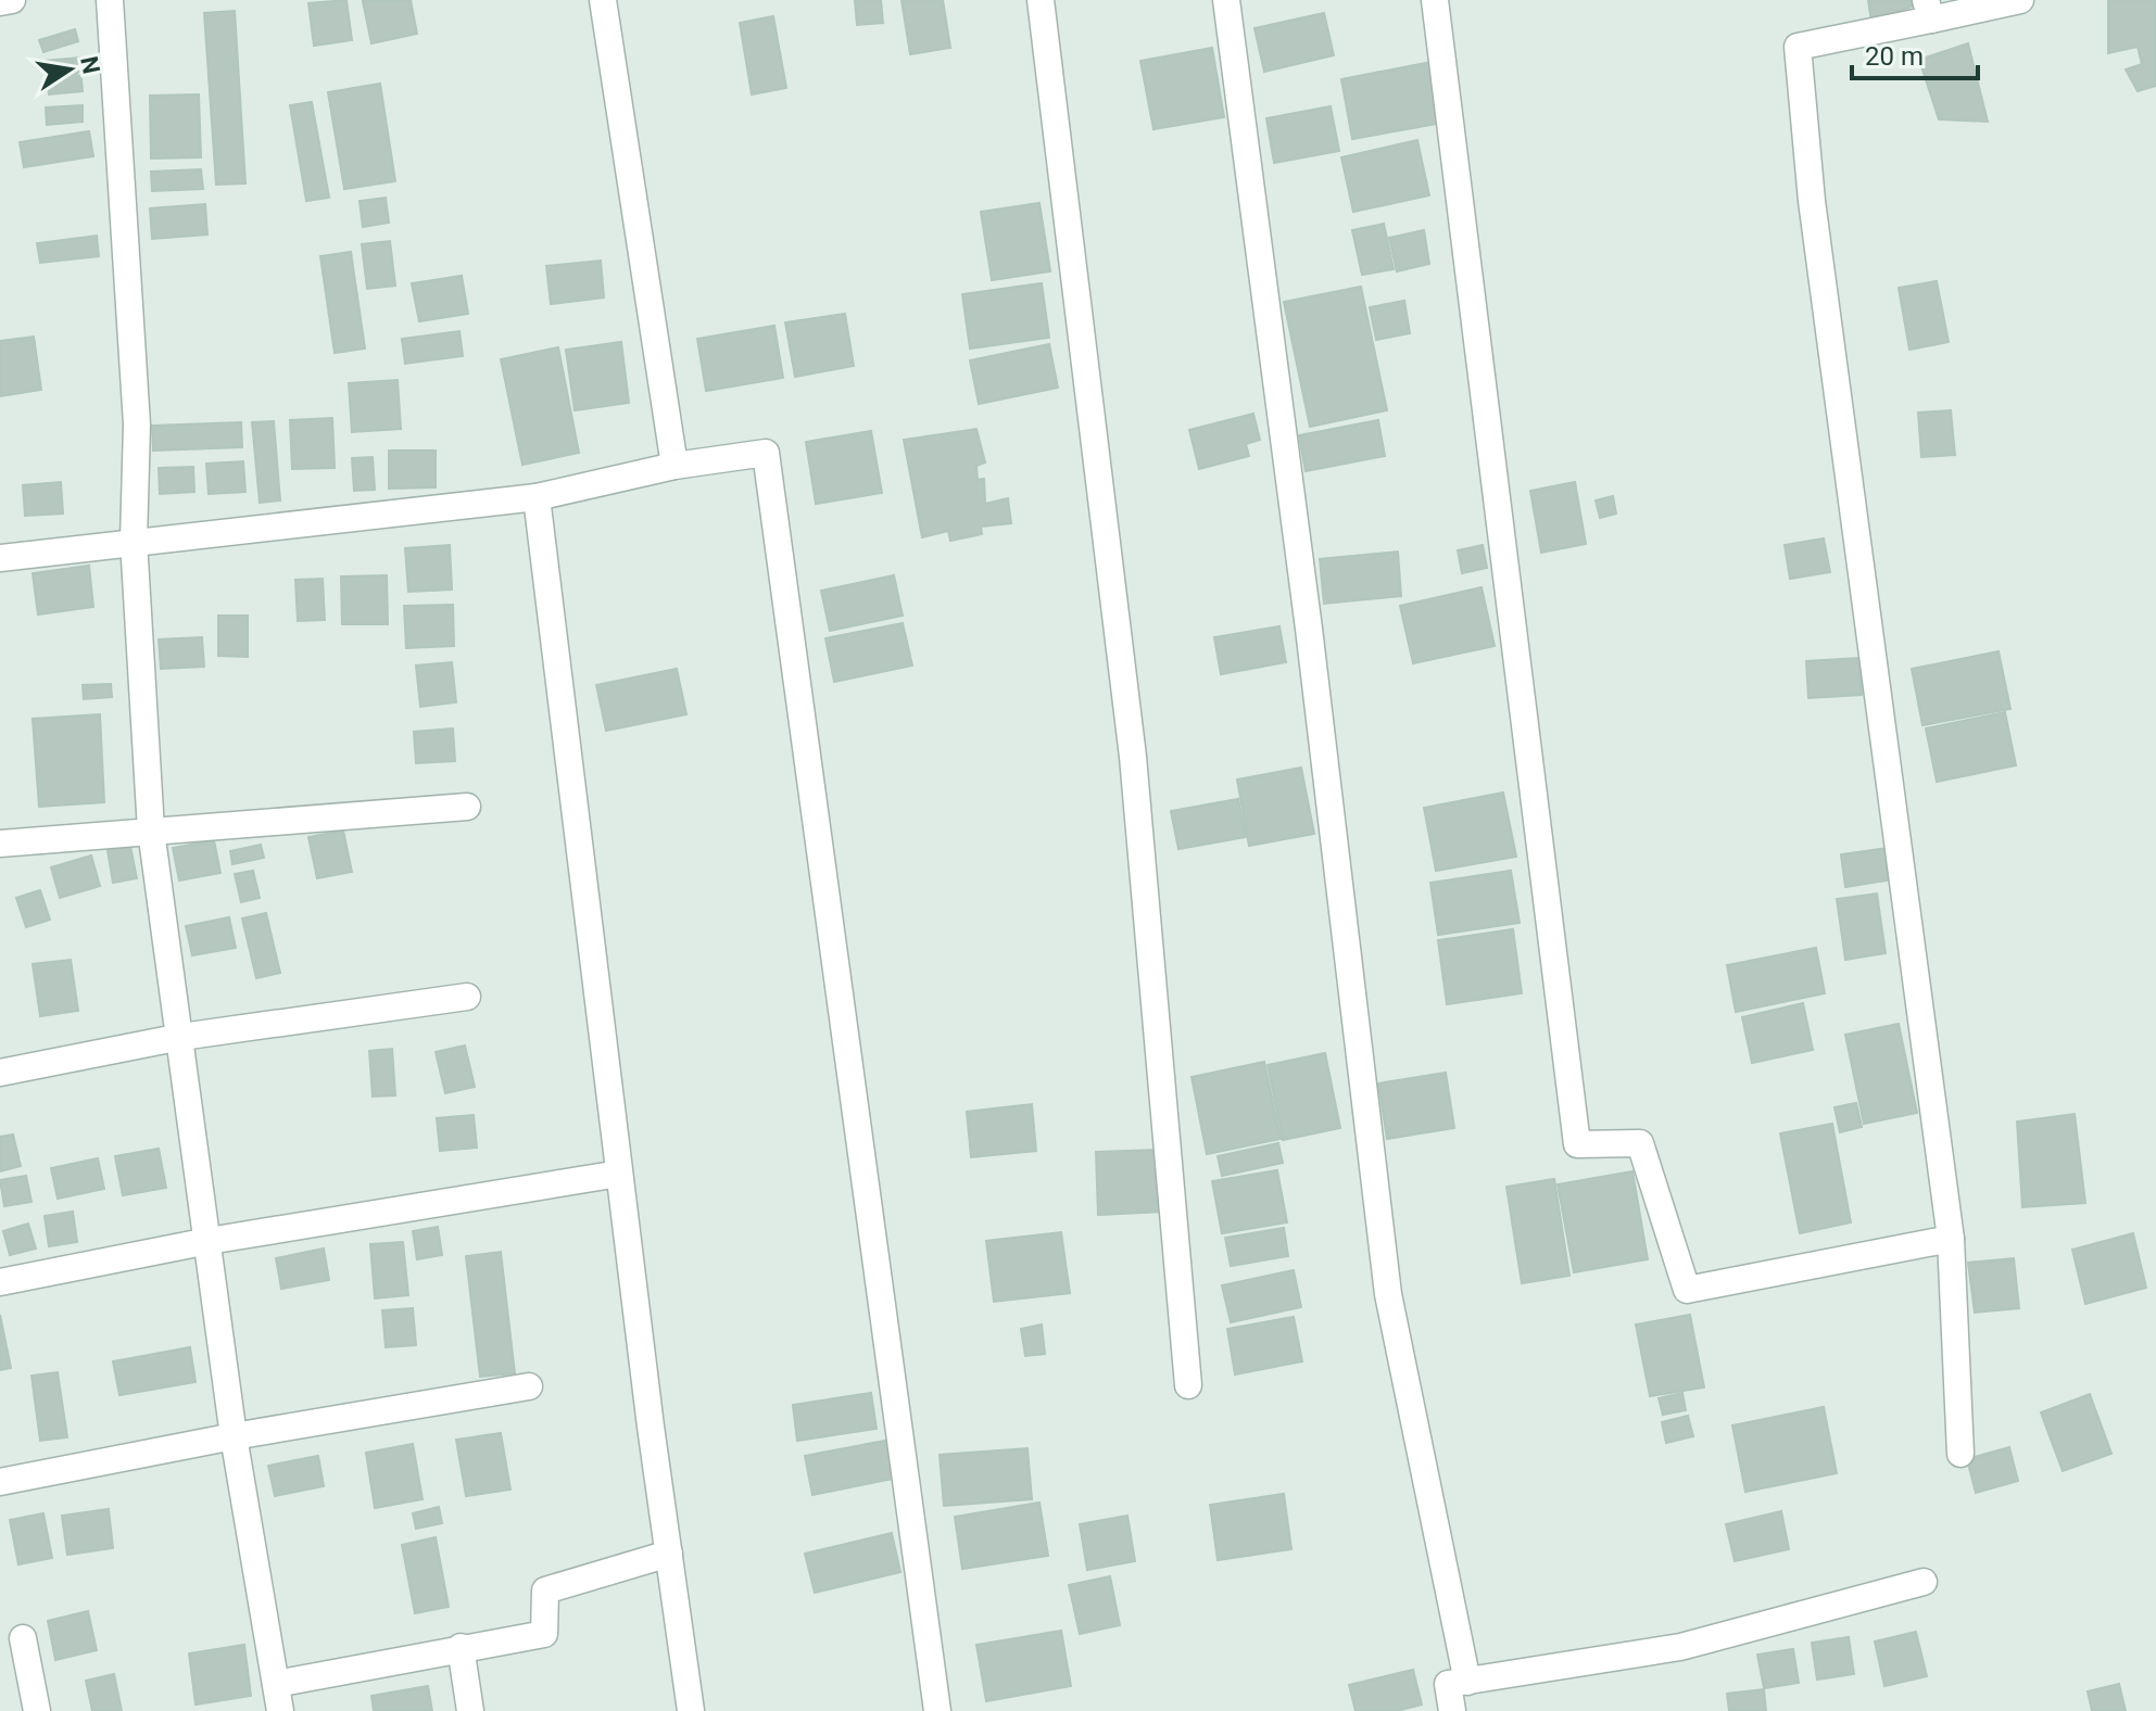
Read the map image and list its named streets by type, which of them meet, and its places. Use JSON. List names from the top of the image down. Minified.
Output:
{"scale_bar":"20 m","north":"right"}
